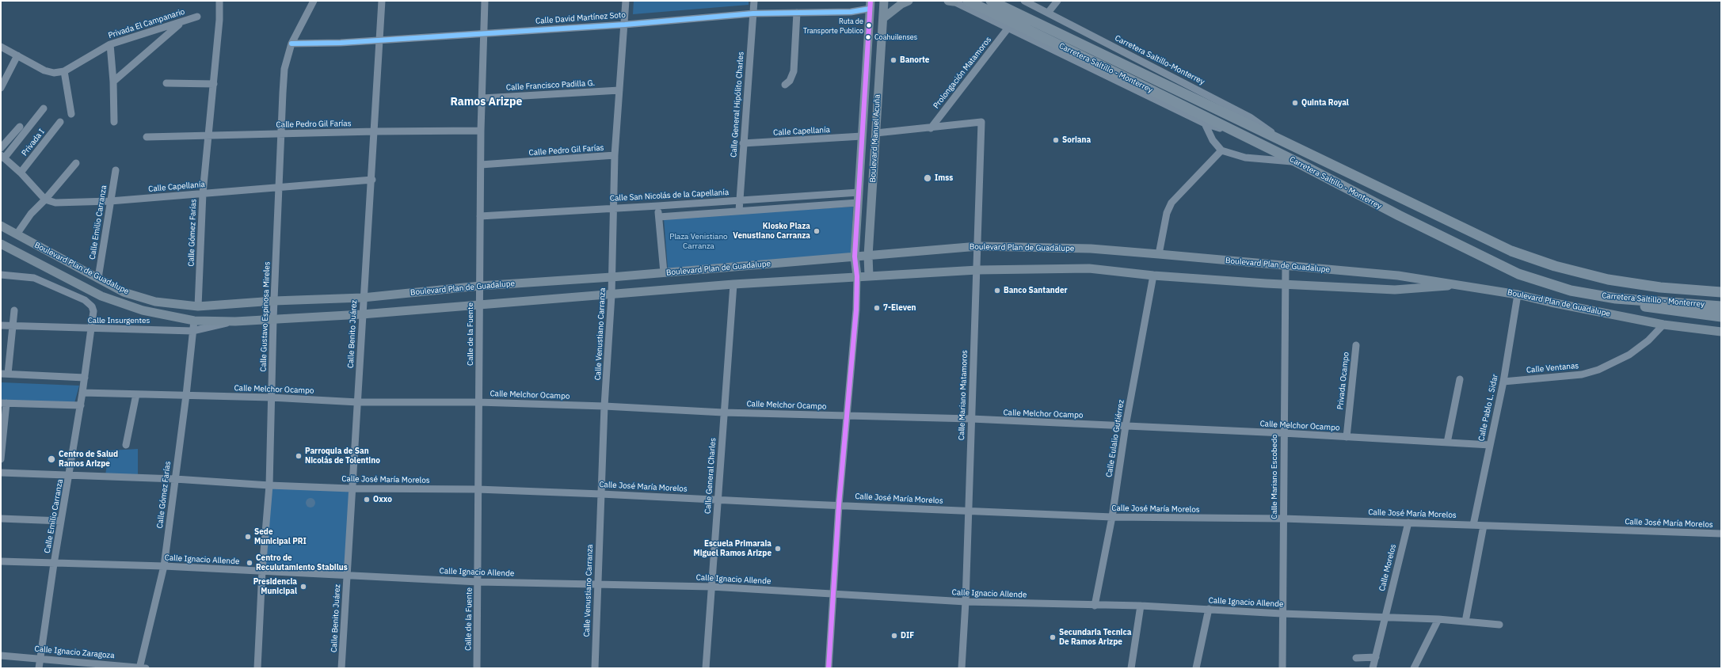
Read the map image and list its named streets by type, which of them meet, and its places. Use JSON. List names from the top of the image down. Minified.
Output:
{"streets":{"highway":["Carretera Saltillo - Monterrey"],"main road":["Boulevard Manuel Acuña","Boulevard Plan de Guadalupe"],"street":["Calle David Martínez Soto","Privada El Campanario","Carretera Saltillo-Monterrey","Prolongación Matamoros","Calle Francisco Padilla G.","Calle General Hipólito Charles","Calle Pedro Gil Farías","Calle Capellanía","Privada I","Calle San Nicolás de la Capellanía","Calle Emilio Carranza","Calle Gómez Farías","Calle Gustavo Espinosa Mireles","Calle Insurgentes","Calle Benito Juárez","Calle de la Fuente","Calle Venustiano Carranza","Calle Ventanas","Privada Ocampo","Calle Melchor Ocampo","Calle Mariano Matamoros","Calle Pablo L. Sidar","Calle Eulalio Gutiérrez","Calle General Charles","Calle Mariano Escobedo","Calle José María Morelos","Calle Ignacio Allende","Calle Morelos","Calle Ignacio Zaragoza"]},"crossings":[["Calle David Martínez Soto","Calle General Hipólito Charles"],["Calle David Martínez Soto","Boulevard Manuel Acuña"],["Calle David Martínez Soto","Calle Gustavo Espinosa Mireles"],["Calle David Martínez Soto","Calle Benito Juárez"],["Calle David Martínez Soto","Calle de la Fuente"],["Calle David Martínez Soto","Calle Venustiano Carranza"],["Carretera Saltillo-Monterrey","Carretera Saltillo - Monterrey"],["Prolongación Matamoros","Calle Mariano Matamoros"],["Calle Francisco Padilla G.","Calle de la Fuente"],["Calle Francisco Padilla G.","Calle Venustiano Carranza"],["Calle General Hipólito Charles","Calle Capellanía"],["Calle General Hipólito Charles","Calle San Nicolás de la Capellanía"],["Calle Pedro Gil Farías","Calle Gómez Farías"],["Calle Pedro Gil Farías","Calle Gustavo Espinosa Mireles"],["Calle Pedro Gil Farías","Calle Benito Juárez"],["Calle Pedro Gil Farías","Calle de la Fuente"],["Calle Pedro Gil Farías","Calle Venustiano Carranza"],["Calle Capellanía","Boulevard Manuel Acuña"],["Calle Capellanía","Calle Emilio Carranza"],["Calle Capellanía","Calle Gómez Farías"],["Calle Capellanía","Calle Gustavo Espinosa Mireles"],["Calle Capellanía","Calle Benito Juárez"],["Boulevard Manuel Acuña","Calle San Nicolás de la Capellanía"],["Boulevard Manuel Acuña","Boulevard Plan de Guadalupe"],["Boulevard Manuel Acuña","Calle Melchor Ocampo"],["Boulevard Manuel Acuña","Calle José María Morelos"],["Boulevard Manuel Acuña","Calle Ignacio Allende"],["Calle San Nicolás de la Capellanía","Calle de la Fuente"],["Calle San Nicolás de la Capellanía","Calle Venustiano Carranza"],["Calle Emilio Carranza","Boulevard Plan de Guadalupe"],["Calle Emilio Carranza","Calle Insurgentes"],["Calle Emilio Carranza","Calle Melchor Ocampo"],["Calle Emilio Carranza","Calle José María Morelos"],["Calle Emilio Carranza","Calle Ignacio Allende"],["Calle Emilio Carranza","Calle Ignacio Zaragoza"],["Calle Gómez Farías","Boulevard Plan de Guadalupe"],["Calle Gómez Farías","Calle Insurgentes"],["Calle Gómez Farías","Calle Melchor Ocampo"],["Calle Gómez Farías","Calle José María Morelos"],["Calle Gómez Farías","Calle Ignacio Allende"],["Calle Gómez Farías","Calle Ignacio Zaragoza"],["Boulevard Plan de Guadalupe","Calle Gustavo Espinosa Mireles"],["Boulevard Plan de Guadalupe","Calle Insurgentes"],["Boulevard Plan de Guadalupe","Calle Benito Juárez"],["Boulevard Plan de Guadalupe","Calle de la Fuente"],["Boulevard Plan de Guadalupe","Calle Venustiano Carranza"],["Boulevard Plan de Guadalupe","Calle Ventanas"],["Boulevard Plan de Guadalupe","Calle Mariano Matamoros"],["Boulevard Plan de Guadalupe","Calle Pablo L. Sidar"],["Boulevard Plan de Guadalupe","Calle Eulalio Gutiérrez"],["Boulevard Plan de Guadalupe","Calle General Charles"],["Boulevard Plan de Guadalupe","Calle Mariano Escobedo"],["Calle Gustavo Espinosa Mireles","Calle Melchor Ocampo"],["Calle Gustavo Espinosa Mireles","Calle José María Morelos"],["Calle Gustavo Espinosa Mireles","Calle Ignacio Allende"],["Calle Benito Juárez","Calle Melchor Ocampo"],["Calle Benito Juárez","Calle José María Morelos"],["Calle Benito Juárez","Calle Ignacio Allende"],["Calle de la Fuente","Calle Melchor Ocampo"],["Calle de la Fuente","Calle José María Morelos"],["Calle de la Fuente","Calle Ignacio Allende"],["Calle Venustiano Carranza","Calle Melchor Ocampo"],["Calle Venustiano Carranza","Calle José María Morelos"],["Calle Venustiano Carranza","Calle Ignacio Allende"],["Calle Ventanas","Calle Pablo L. Sidar"],["Privada Ocampo","Calle Melchor Ocampo"],["Calle Melchor Ocampo","Calle Mariano Matamoros"],["Calle Melchor Ocampo","Calle Pablo L. Sidar"],["Calle Melchor Ocampo","Calle Eulalio Gutiérrez"],["Calle Melchor Ocampo","Calle General Charles"],["Calle Melchor Ocampo","Calle Mariano Escobedo"],["Calle Mariano Matamoros","Calle José María Morelos"],["Calle Mariano Matamoros","Calle Ignacio Allende"],["Calle Pablo L. Sidar","Calle José María Morelos"],["Calle Eulalio Gutiérrez","Calle José María Morelos"],["Calle Eulalio Gutiérrez","Calle Ignacio Allende"],["Calle General Charles","Calle José María Morelos"],["Calle General Charles","Calle Ignacio Allende"],["Calle Mariano Escobedo","Calle José María Morelos"],["Calle Mariano Escobedo","Calle Ignacio Allende"],["Calle José María Morelos","Calle Morelos"],["Calle Ignacio Allende","Calle Morelos"]],"districts":["Ramos Arizpe"],"parks":["Plaza Venistiano Carranza"],"places":["Ruta de Transporte Publico","Coahuilenses","Banorte","Quinta Royal","Soriana","Imss","Kiosko Plaza Venustiano Carranza","Banco Santander","7-Eleven","Parroquia de San Nicolás de Tolentino","Centro de Salud Ramos Arizpe","Oxxo","Sede Municipal PRI","Escuela Primaraia Miguel Ramos Arizpe","Centro de Reculutamiento Stabilus","Presidencia Municipal","DIF","Secundaria Tecnica De Ramos Arizpe"]}
